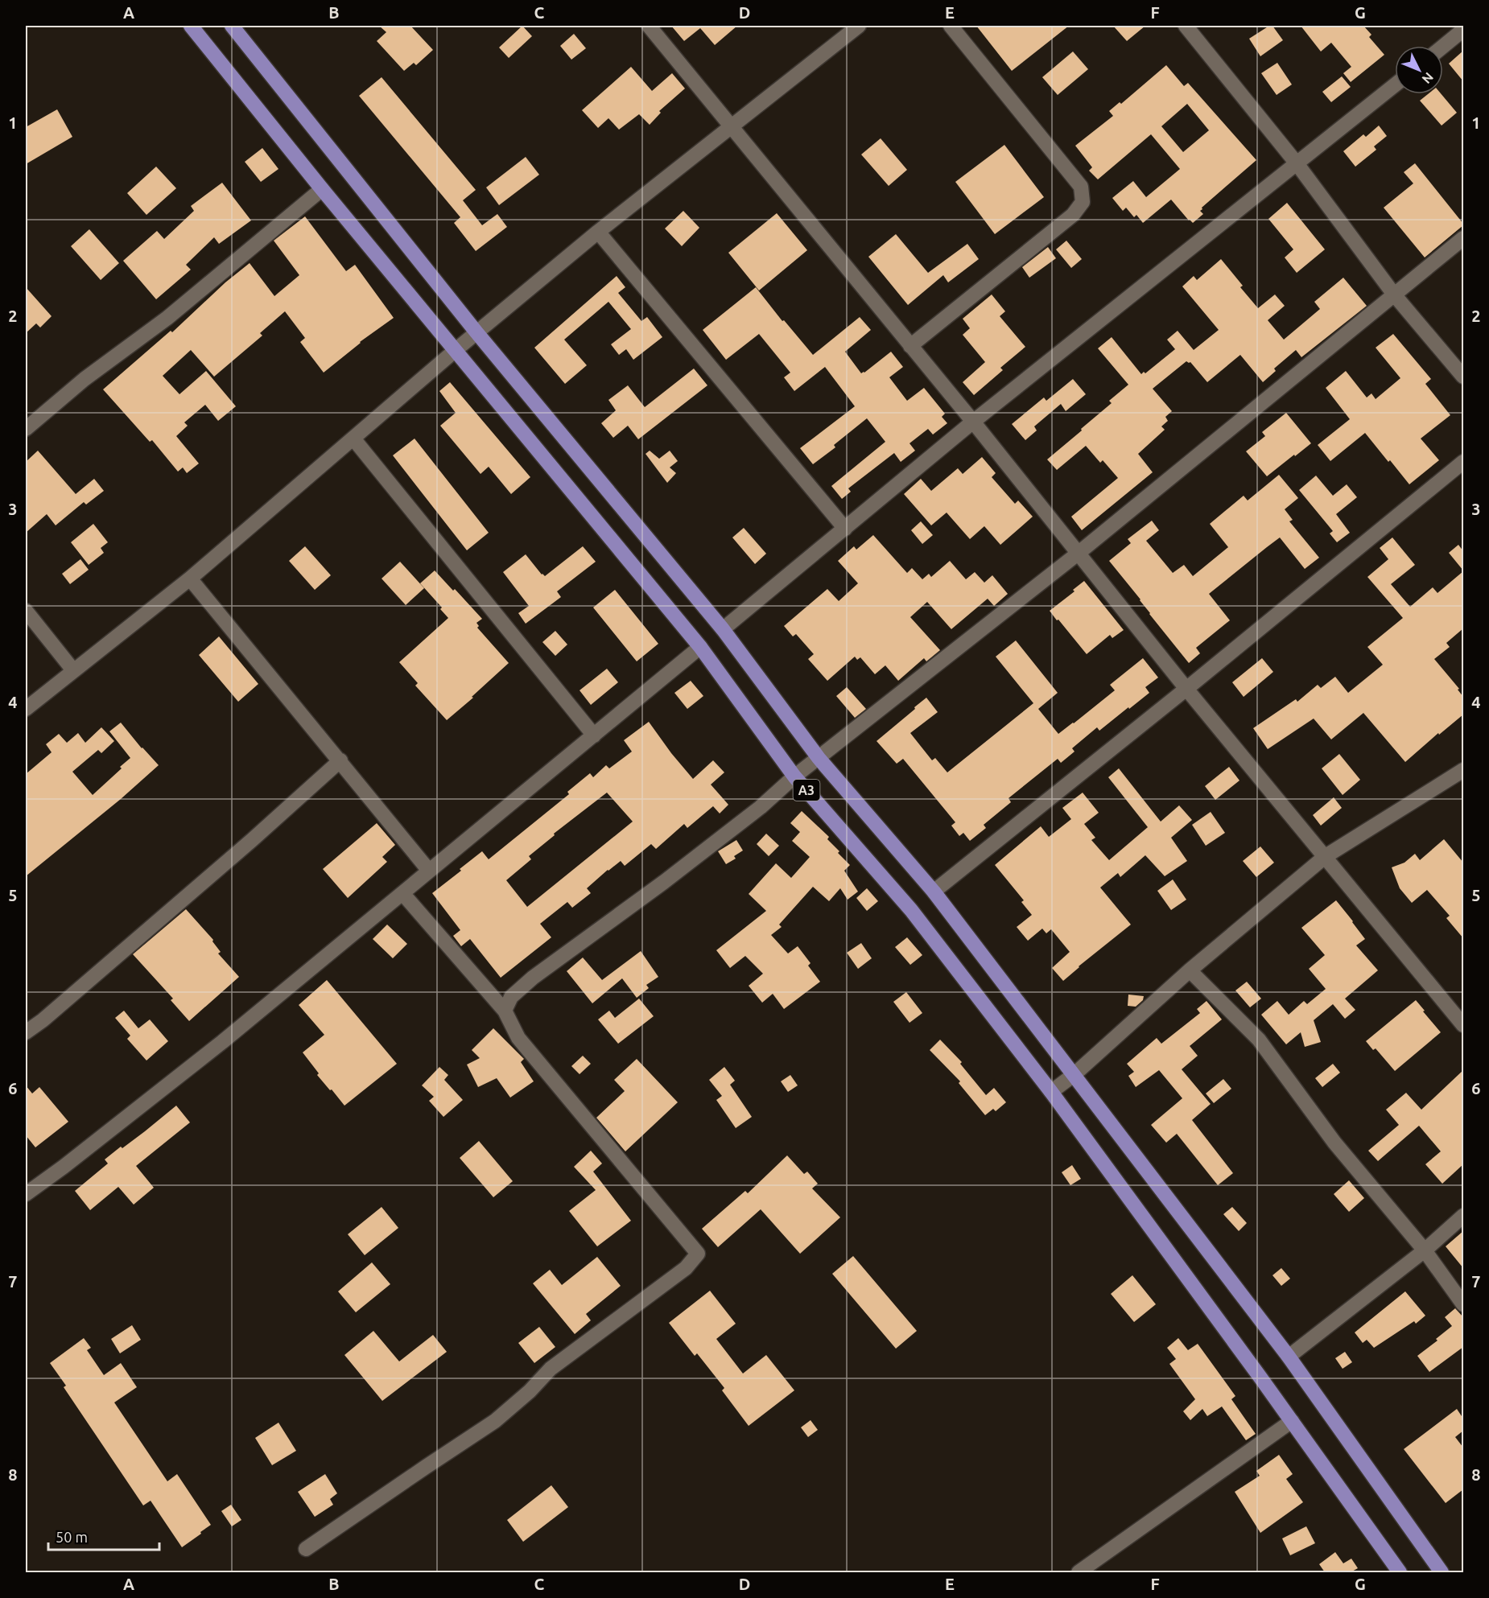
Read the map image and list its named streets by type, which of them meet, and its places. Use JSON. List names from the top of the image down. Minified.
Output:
{"streets":{"highway":["A3"]},"scale_bar":"50 m","north":"bottom right","grid":{"columns":["A","B","C","D","E","F","G"],"rows":["1","2","3","4","5","6","7","8"]}}
